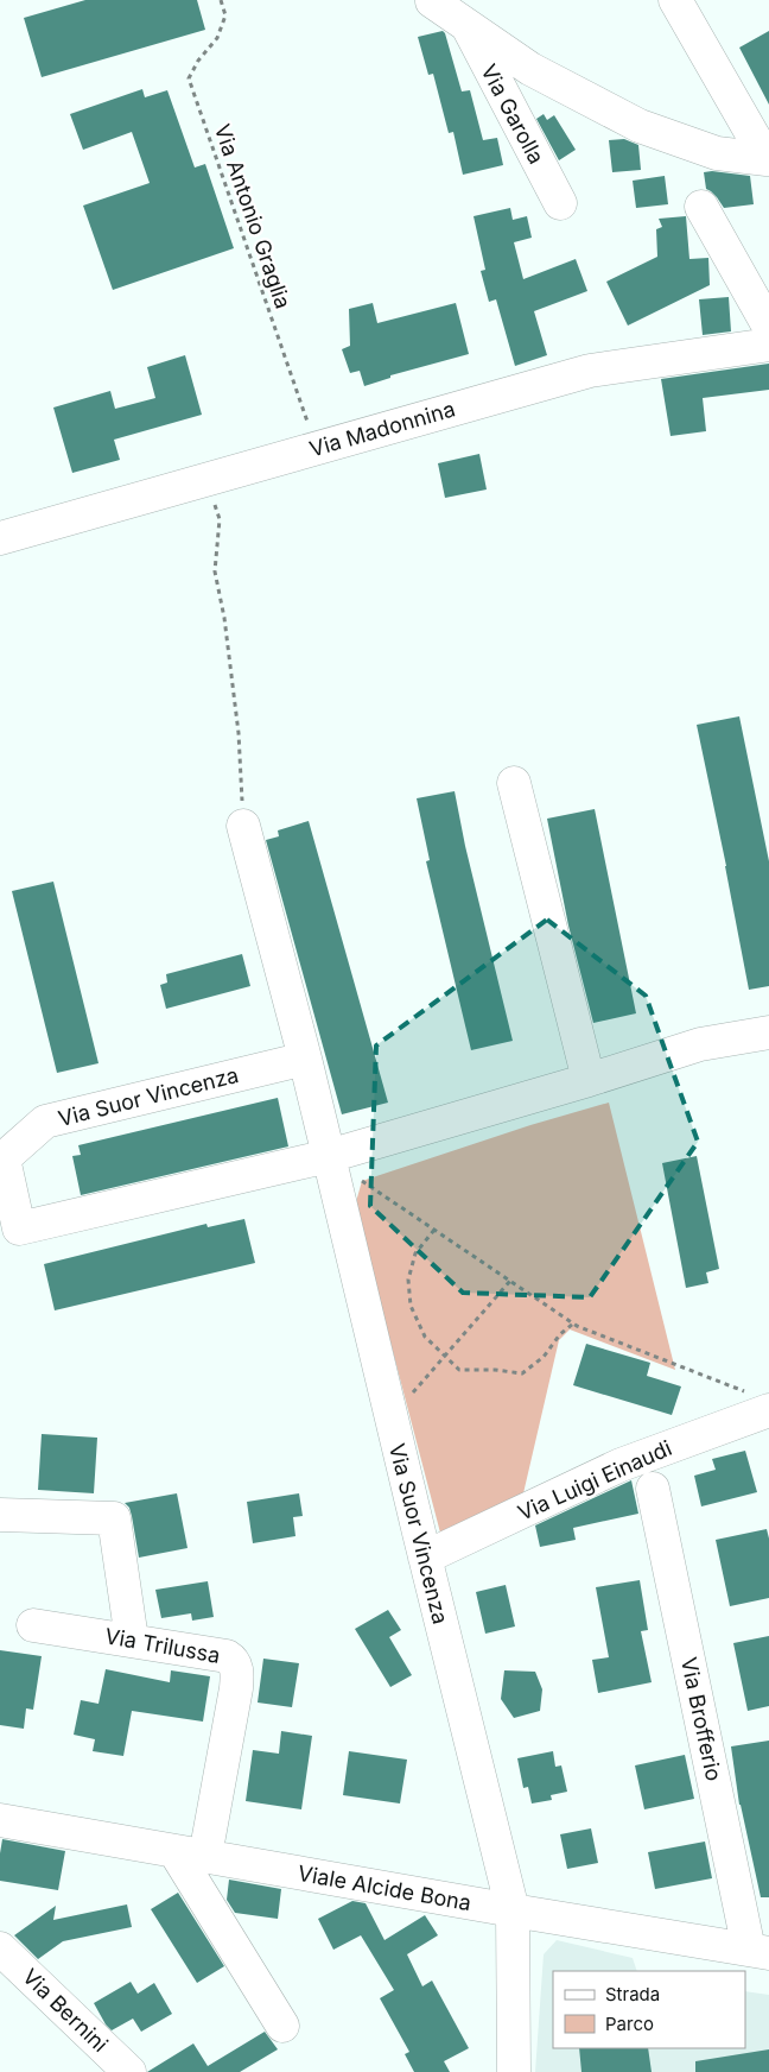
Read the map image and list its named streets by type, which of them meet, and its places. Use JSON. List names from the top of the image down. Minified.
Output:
{"streets":{"street":["Via Garolla","Via Madonnina","Via Suor Vincenza","Via Luigi Einaudi","Via Trilussa","Via Brofferio","Viale Alcide Bona","Via Bernini"],"path":["Via Antonio Graglia"]},"crossings":[["Via Antonio Graglia","Via Madonnina"],["Via Suor Vincenza","Via Luigi Einaudi"],["Via Suor Vincenza","Viale Alcide Bona"],["Via Trilussa","Viale Alcide Bona"],["Via Brofferio","Viale Alcide Bona"]],"legend":["Strada","Parco"]}
